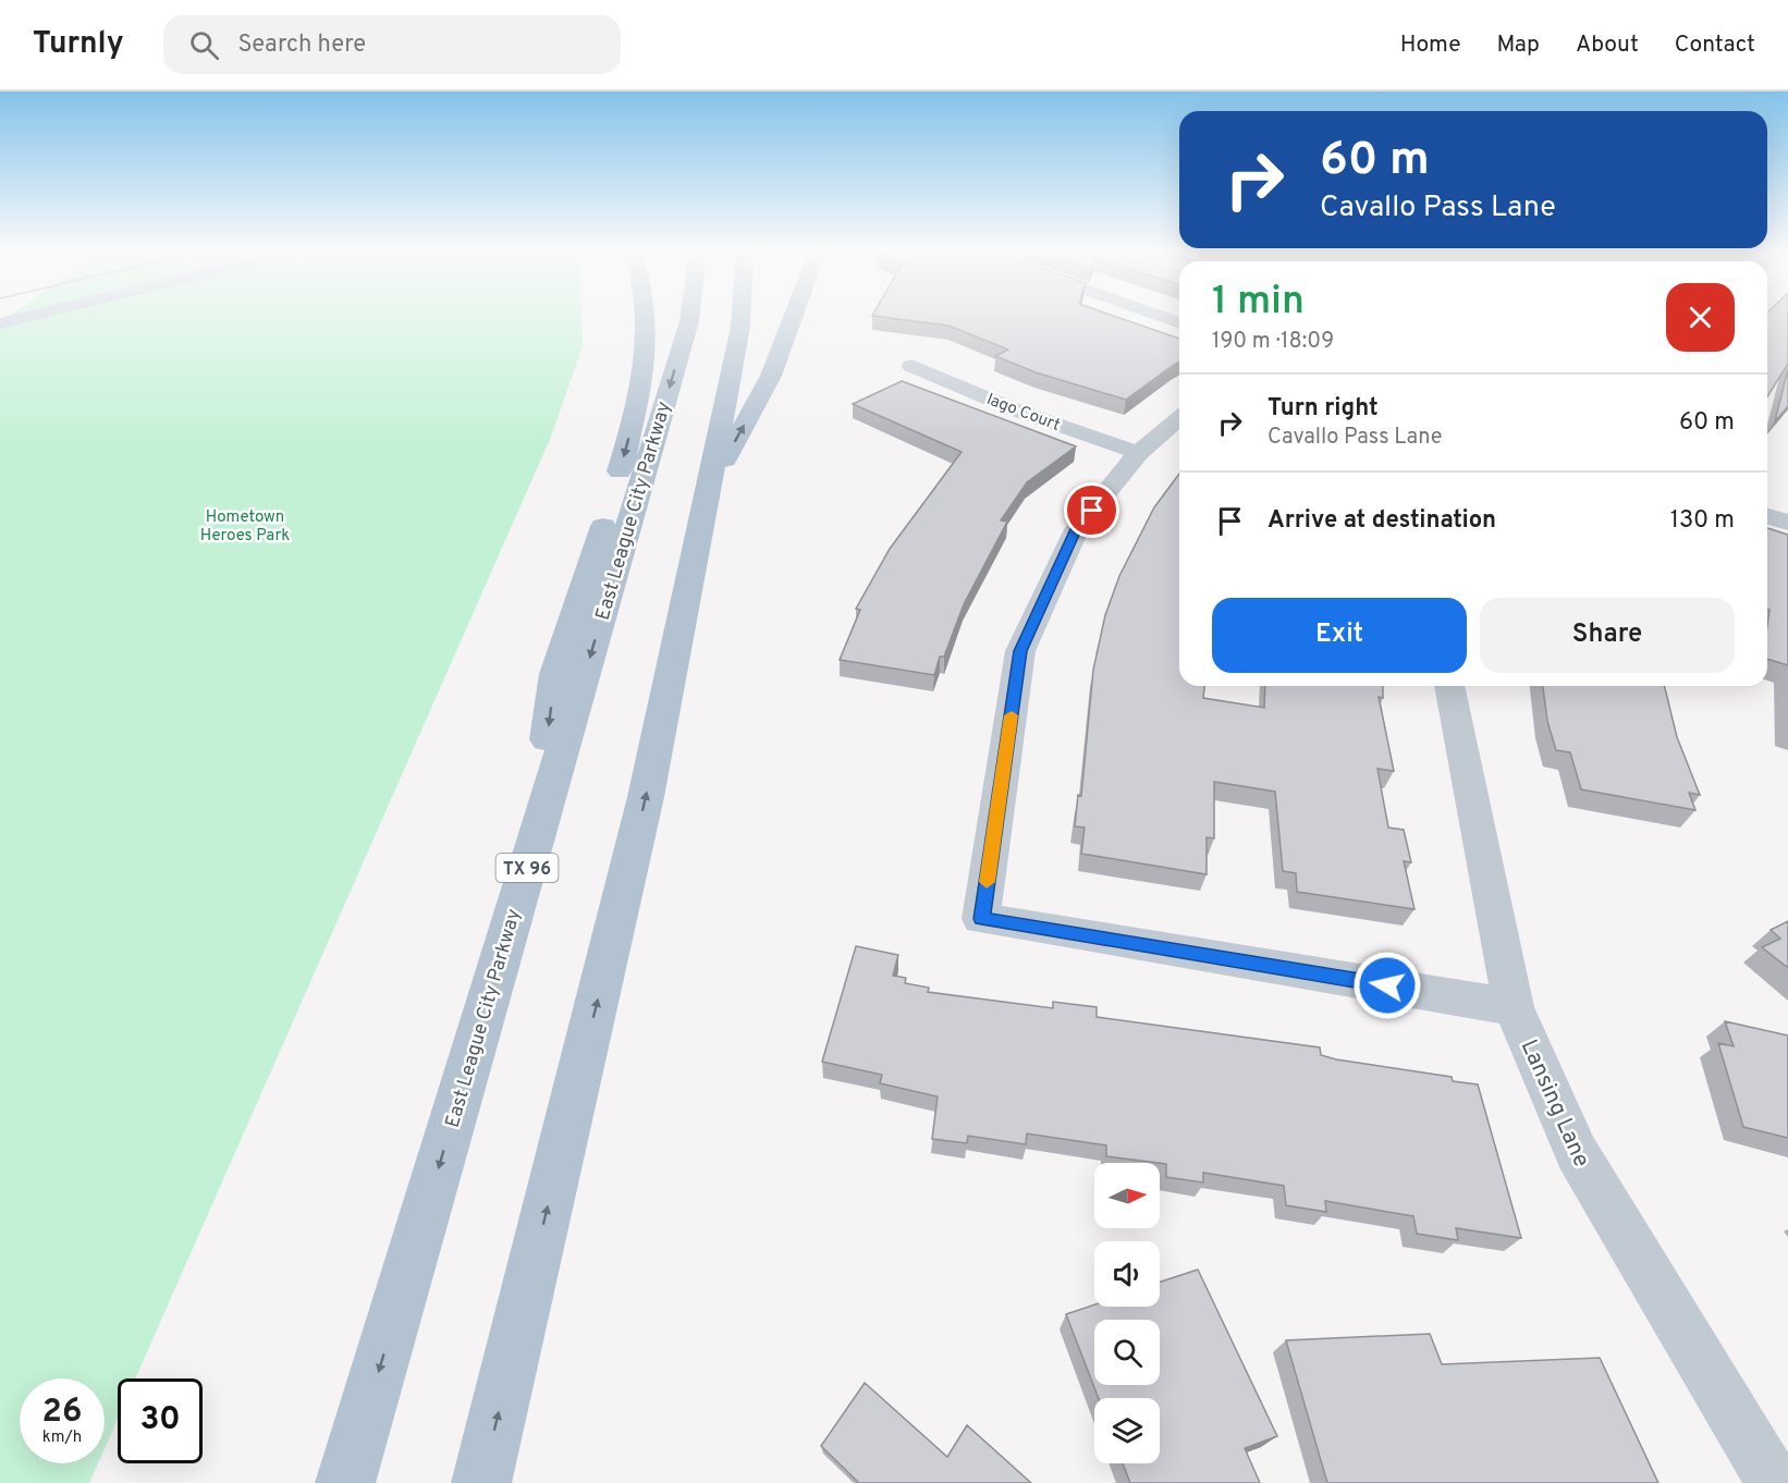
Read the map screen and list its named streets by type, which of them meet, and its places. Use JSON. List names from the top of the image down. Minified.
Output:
{"streets":{"main road":["East League City Parkway","TX 96"],"street":["Iago Court","Lansing Lane"]},"parks":["Hometown Heroes Park"],"north":"right","page":{"header":"Turnly","search":"Search here","nav":["Home","Map","About","Contact"],"turn":["60 m","Cavallo Pass Lane"],"heading":["1 min","190 m · 18:09"],"list":[{"name":"Turn right","note":"Cavallo Pass Lane","value":"60 m"},{"name":"Arrive at destination","value":"130 m"}],"buttons":["Exit","Share"],"speed":"26 km/h","limit":"30"}}
